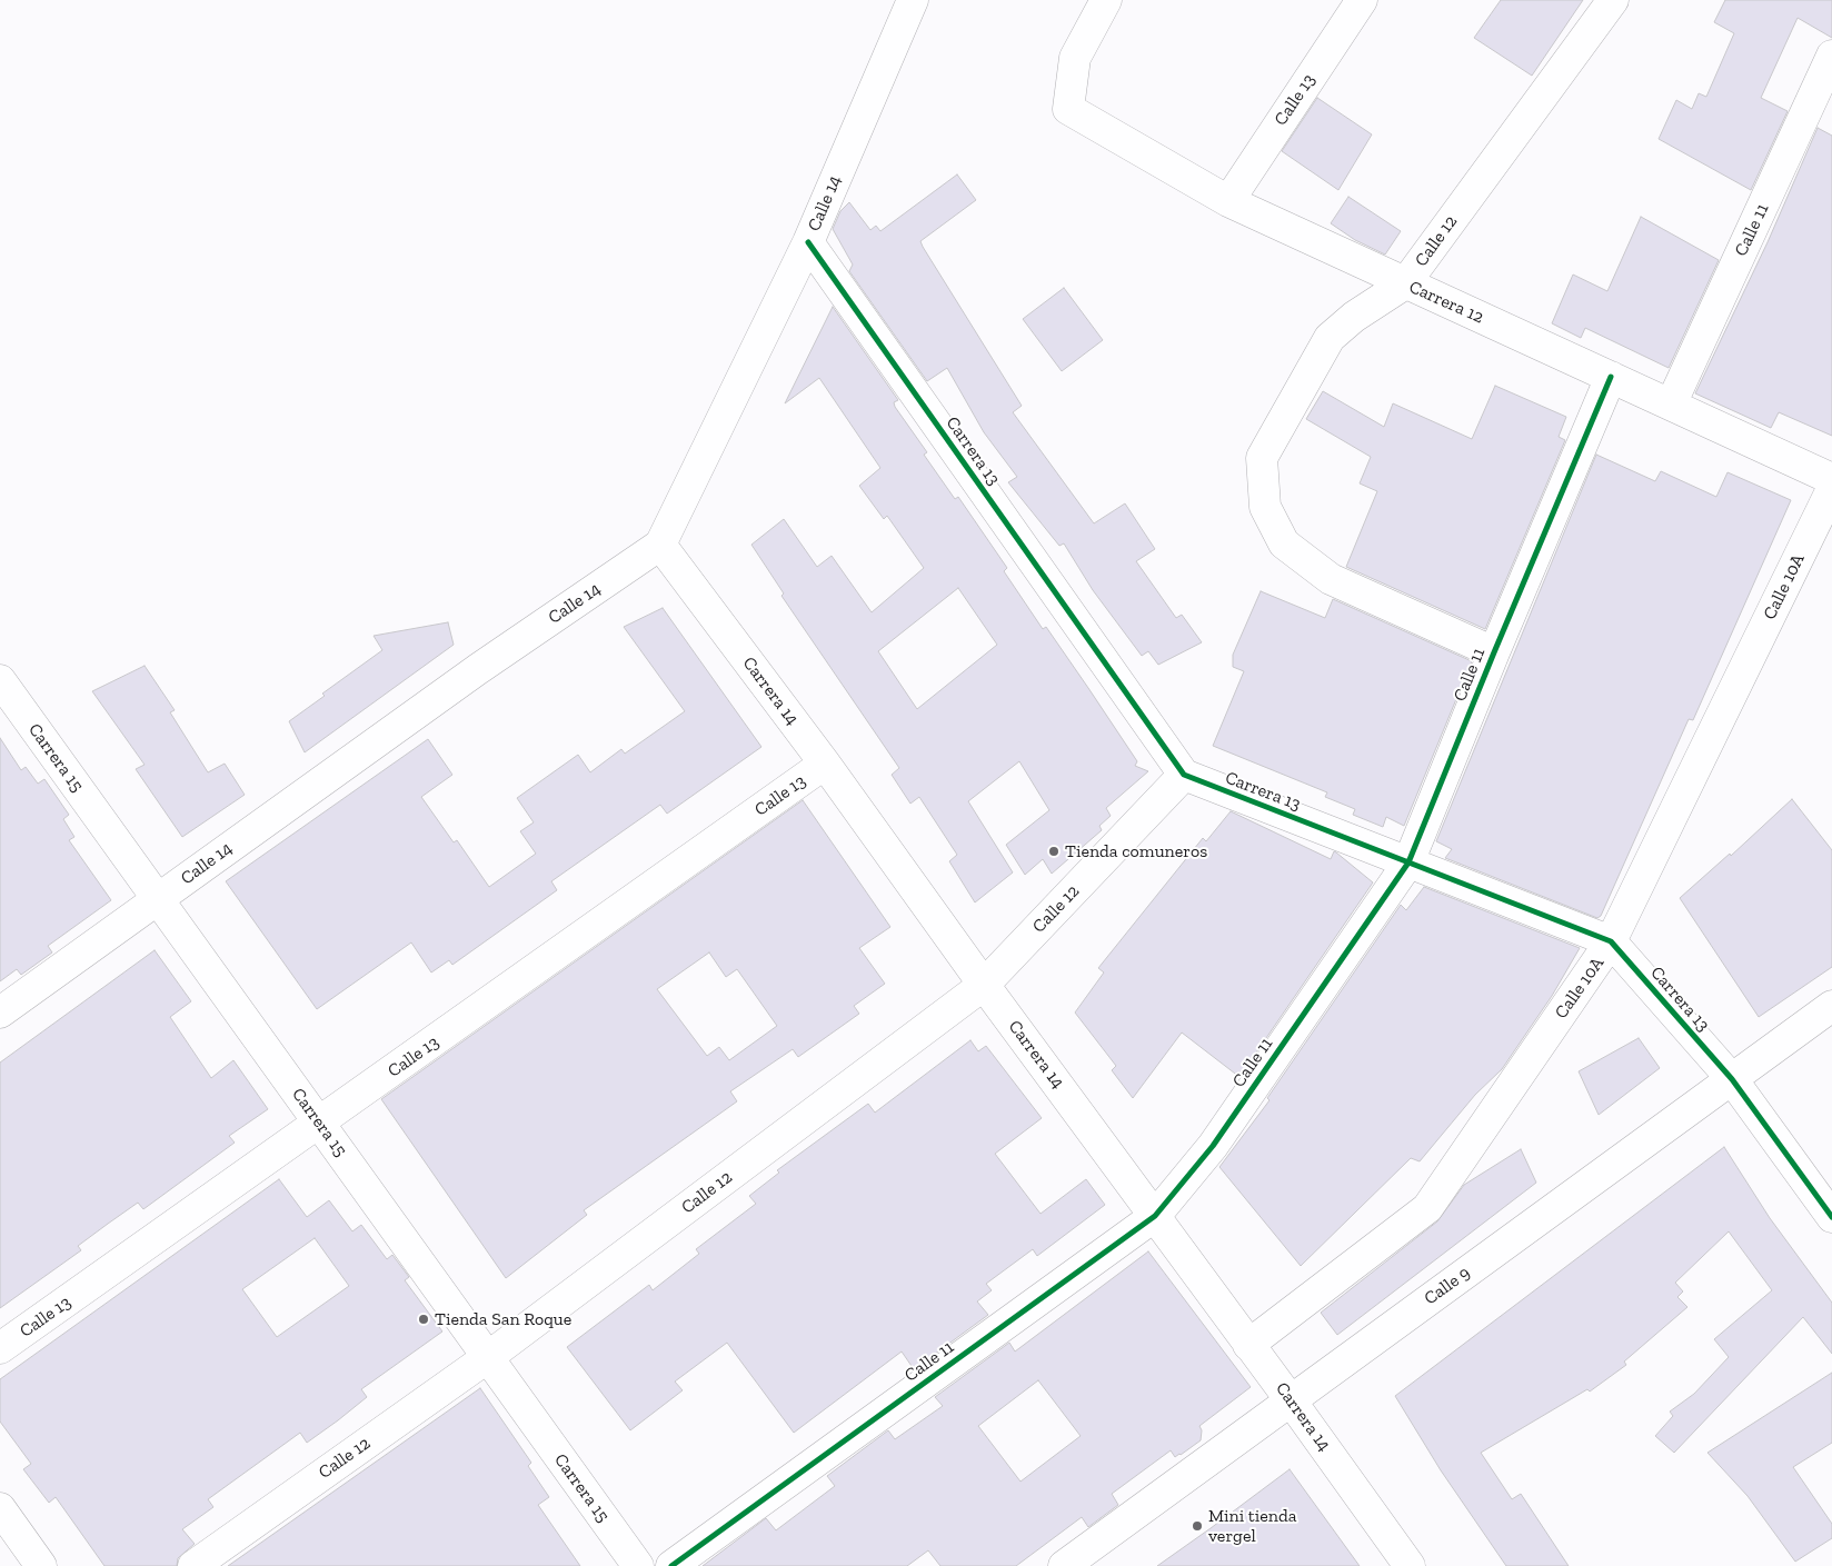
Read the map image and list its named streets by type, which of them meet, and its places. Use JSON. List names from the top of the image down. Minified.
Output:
{"streets":{"street":["Calle 13","Calle 14","Calle 11","Calle 12","Carrera 12","Carrera 13","Calle 10A","Carrera 14","Carrera 15","Calle 9"]},"crossings":[["Calle 13","Carrera 12"],["Calle 13","Carrera 14"],["Calle 13","Carrera 15"],["Calle 14","Carrera 13"],["Calle 14","Carrera 14"],["Calle 14","Carrera 15"],["Calle 11","Calle 12"],["Calle 11","Carrera 12"],["Calle 11","Carrera 13"],["Calle 11","Carrera 14"],["Calle 12","Carrera 12"],["Calle 12","Carrera 13"],["Calle 12","Carrera 14"],["Calle 12","Carrera 15"],["Carrera 13","Calle 10A"],["Carrera 13","Calle 9"],["Calle 10A","Carrera 14"],["Carrera 14","Calle 9"]],"places":["Tienda comuneros","Tienda San Roque","Mini tienda vergel"]}
